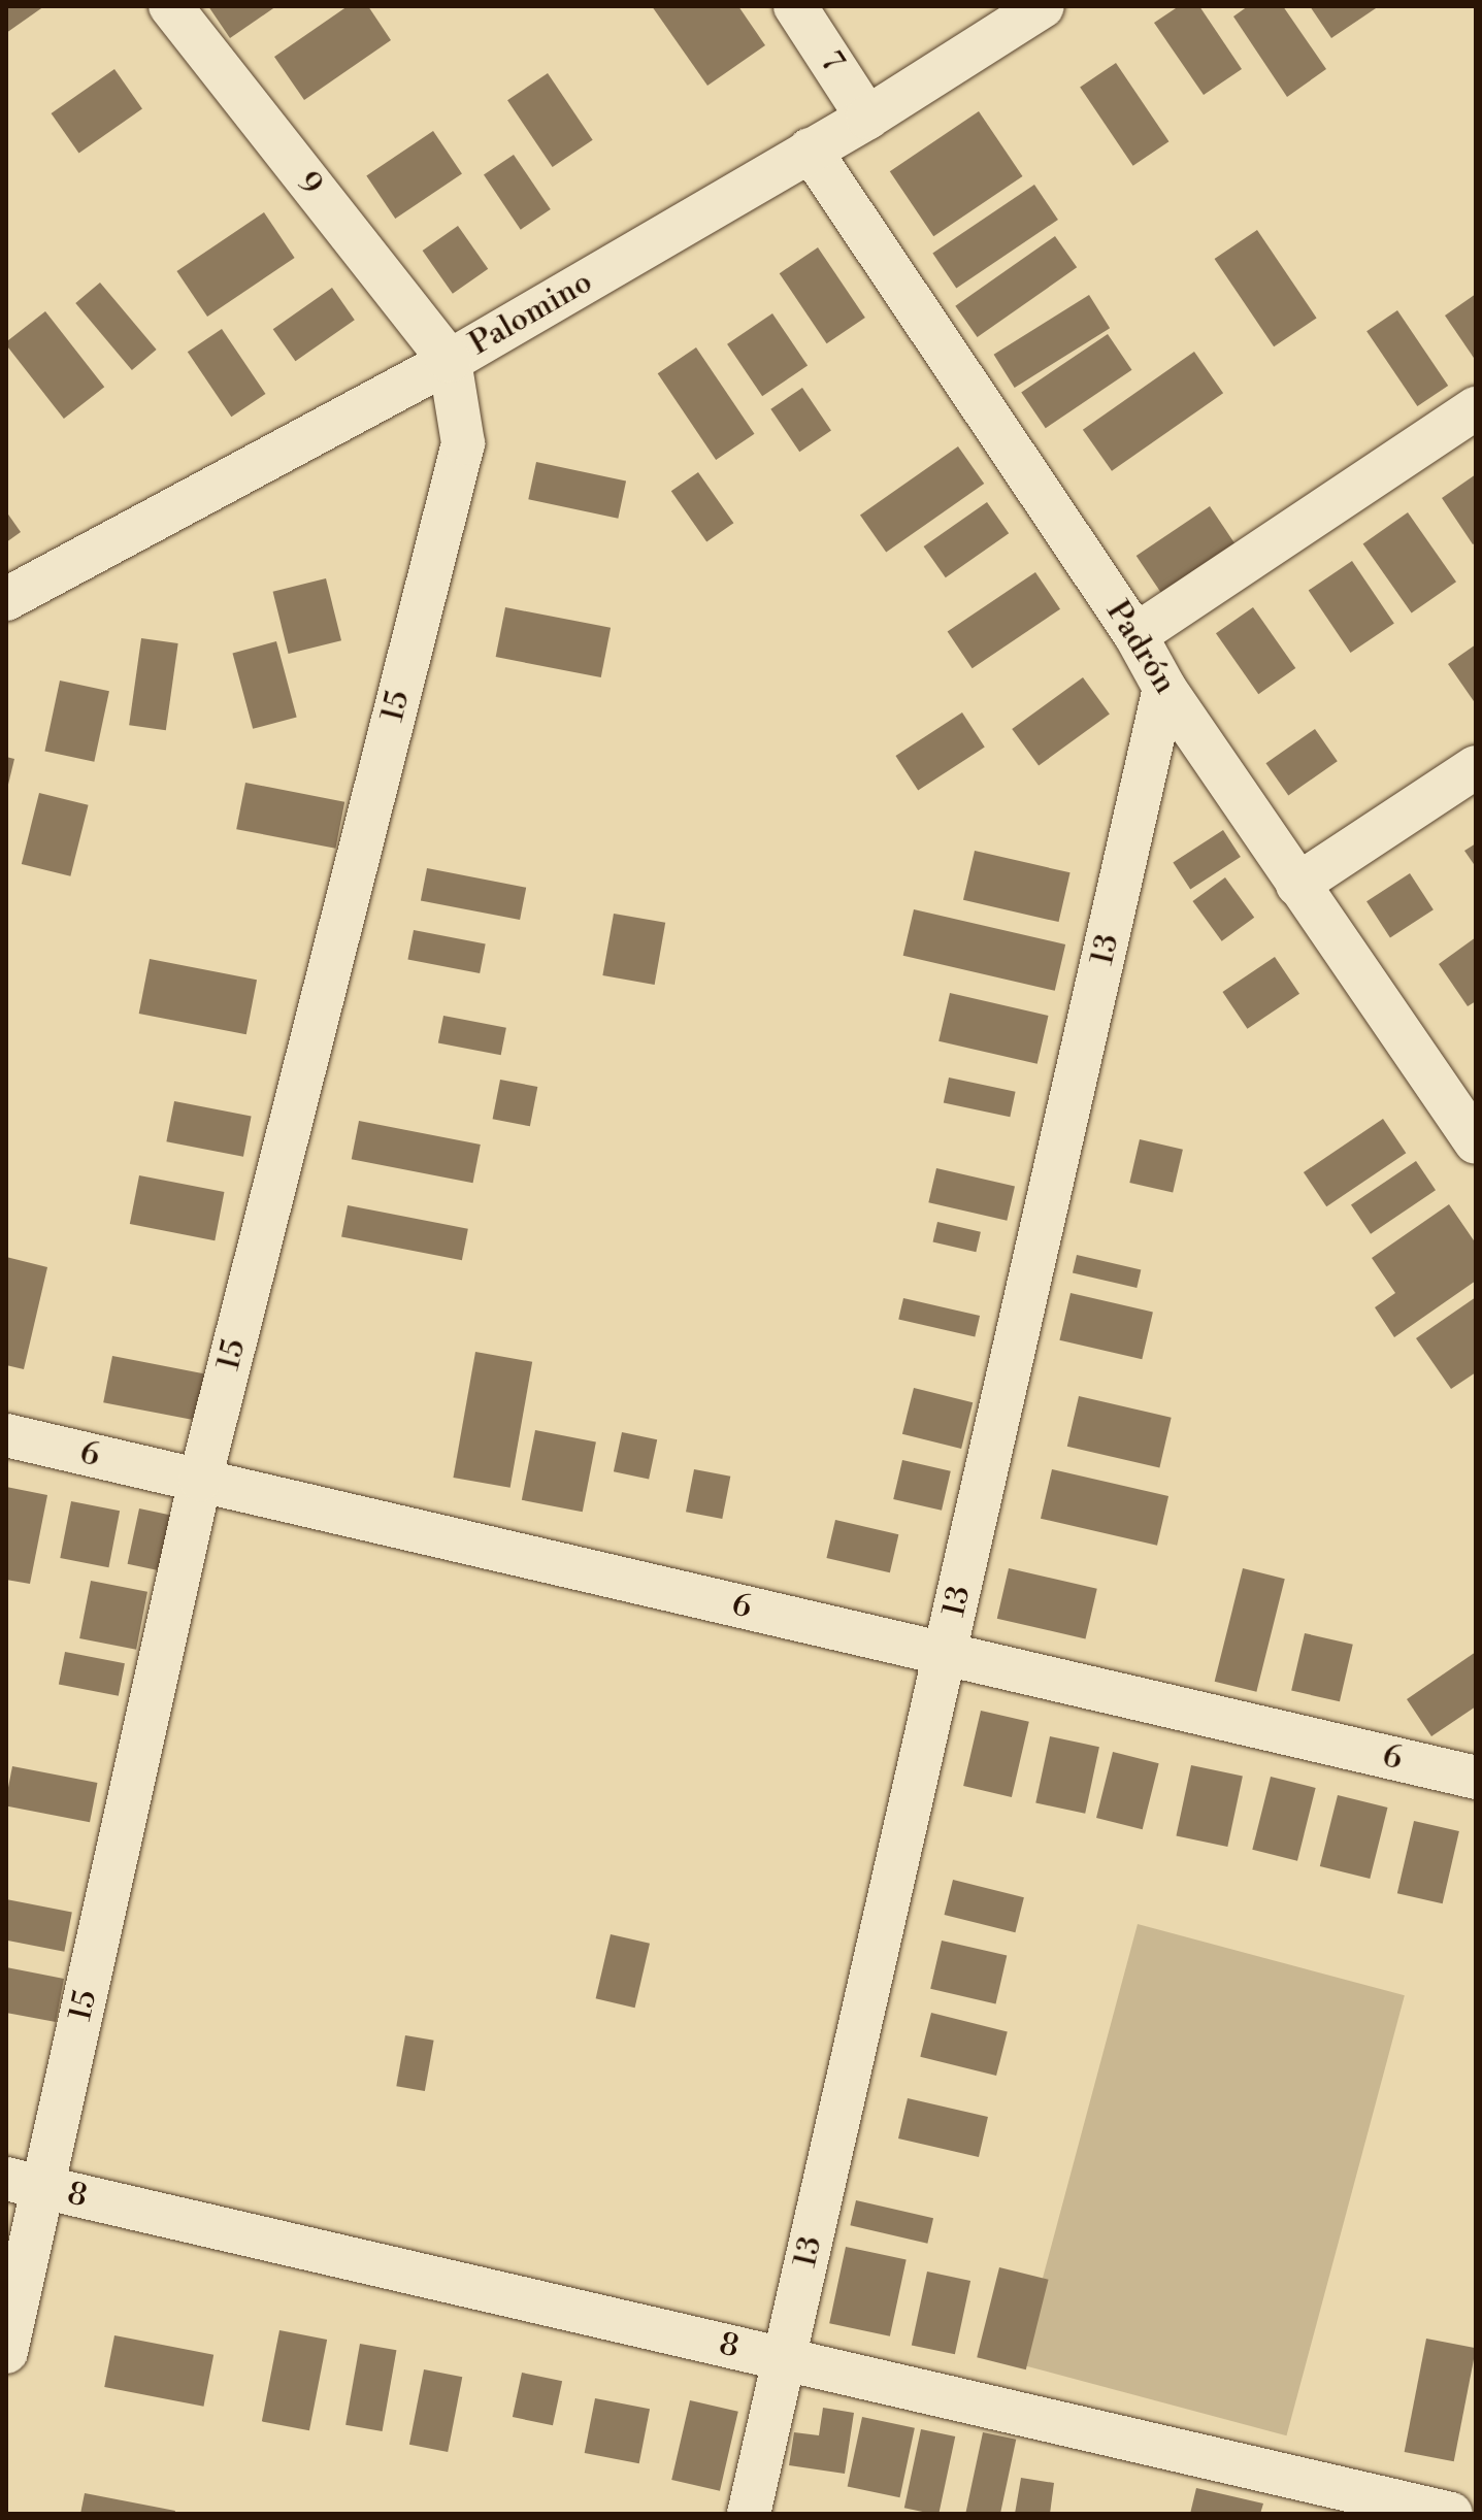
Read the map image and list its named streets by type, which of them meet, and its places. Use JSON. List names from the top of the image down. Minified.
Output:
{"streets":{"street":["7","9","Palomino","Padrón","15","13","6","8"]},"crossings":[["7","Palomino"],["9","Palomino"],["9","15"],["Palomino","Padrón"],["Palomino","15"],["Padrón","13"],["15","6"],["15","8"],["13","6"],["13","8"]]}
